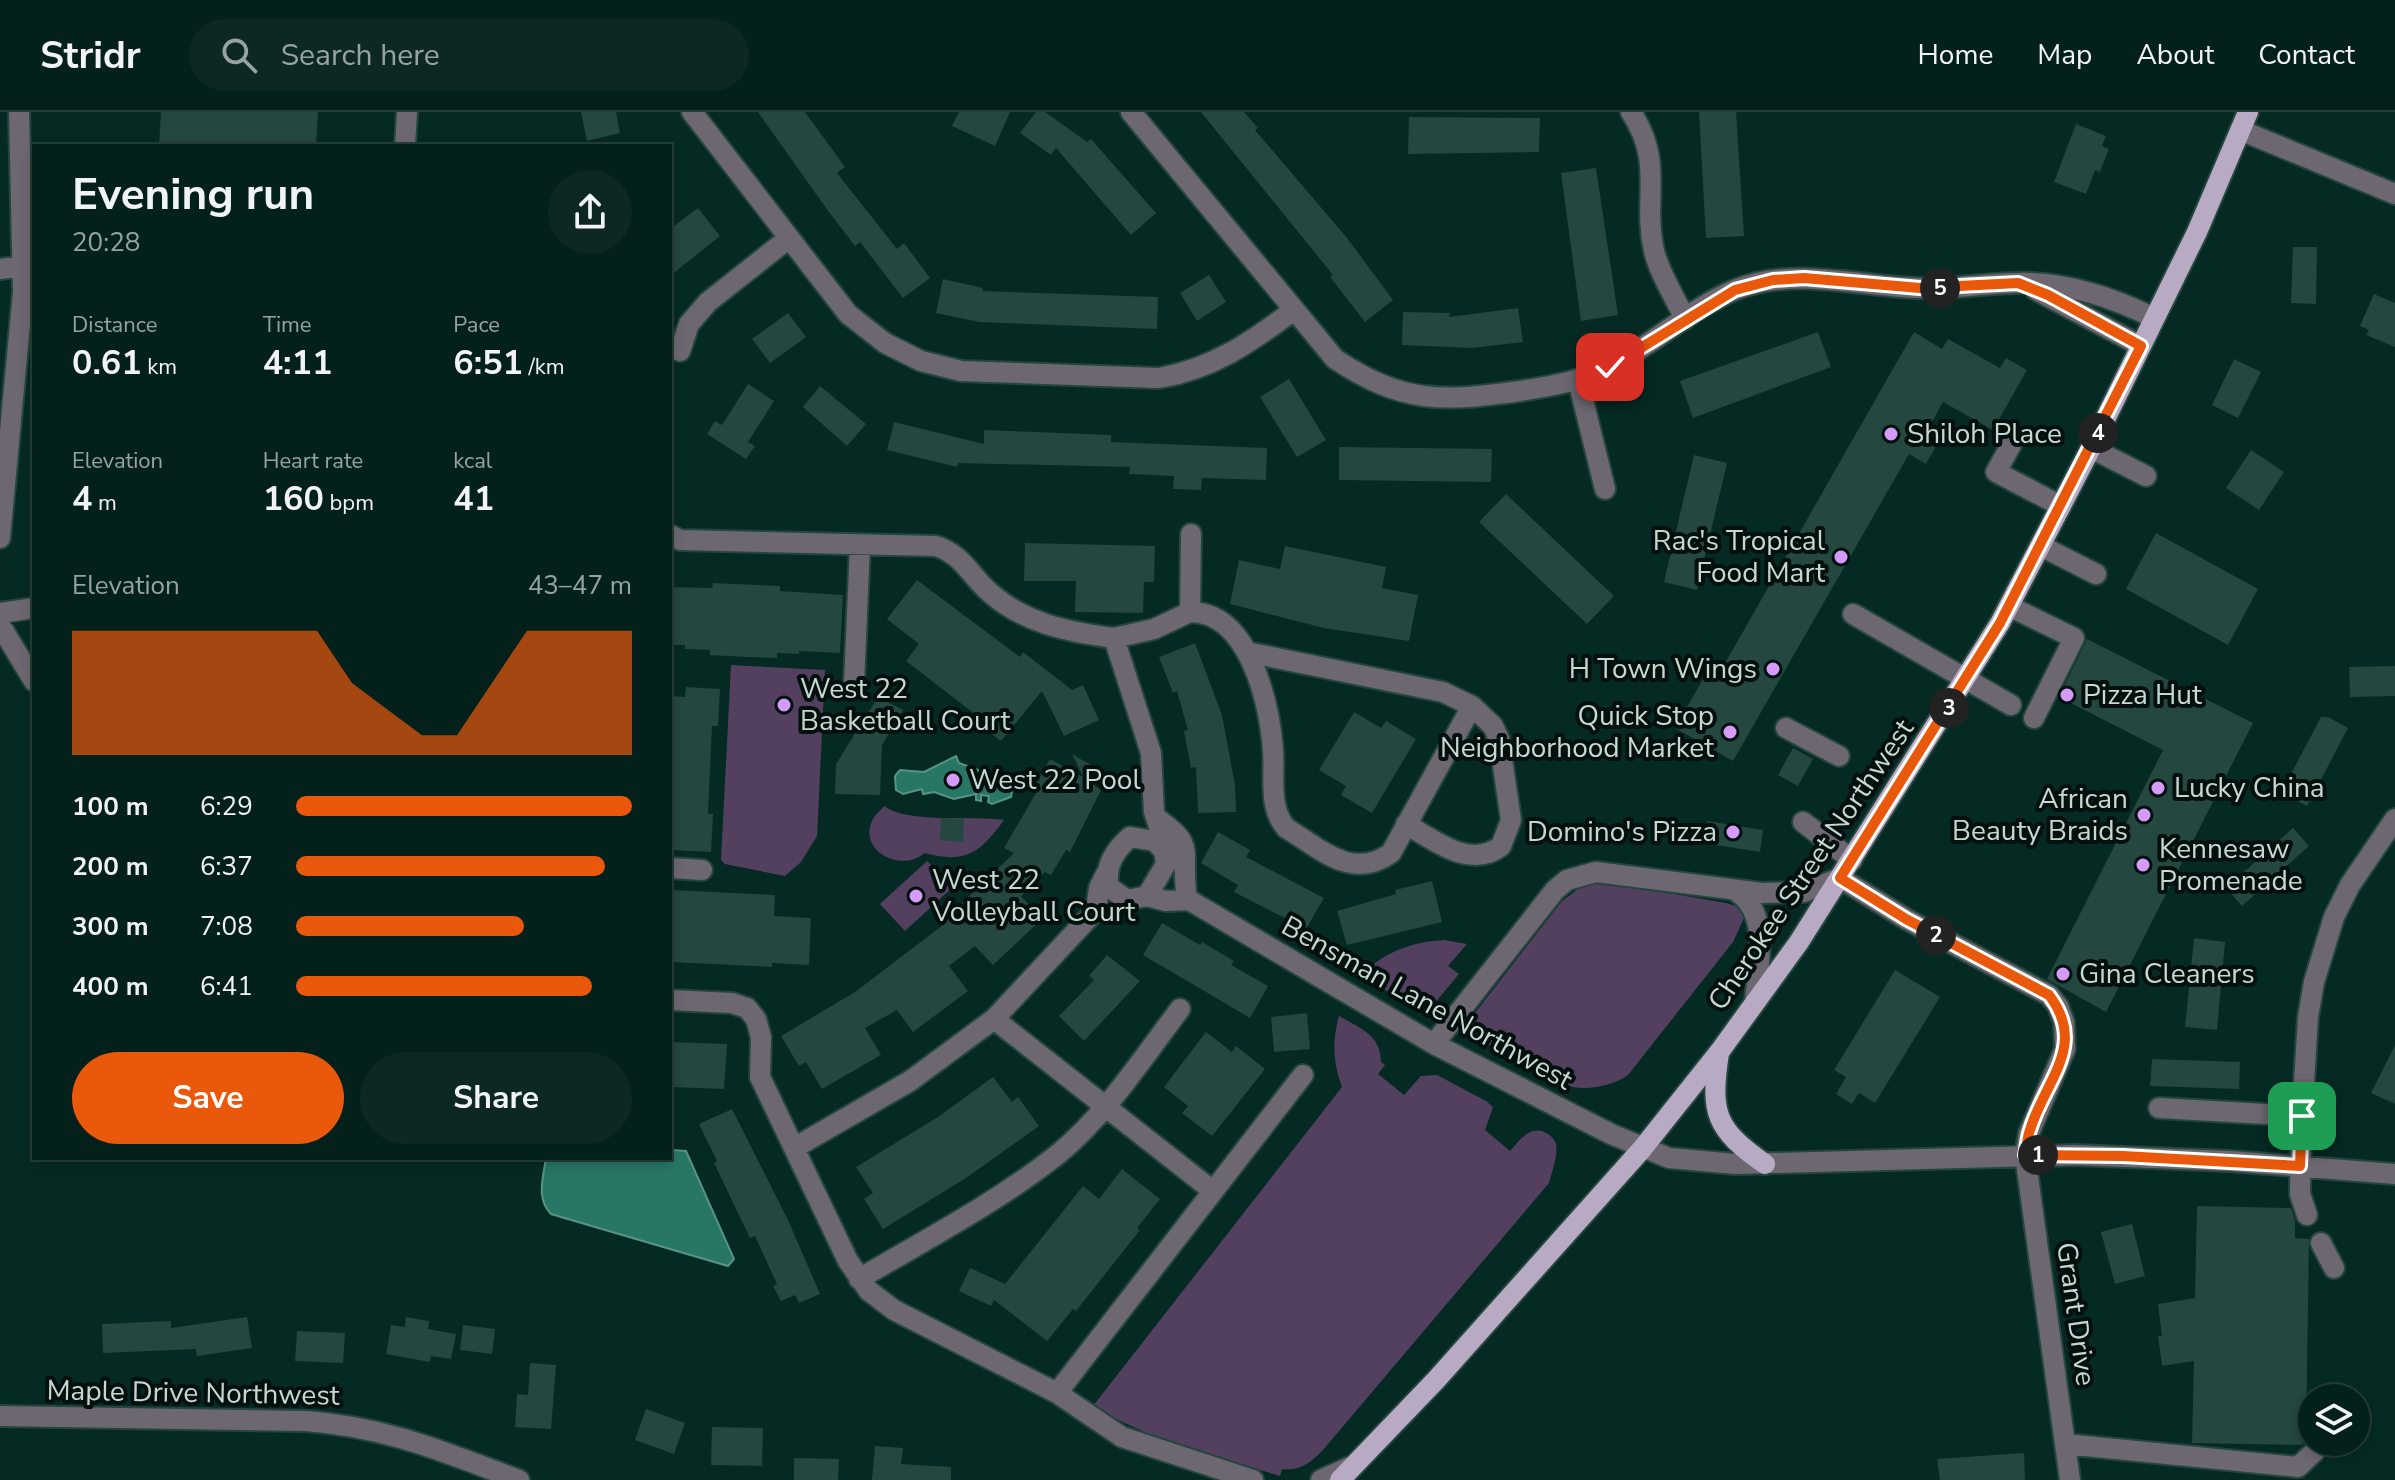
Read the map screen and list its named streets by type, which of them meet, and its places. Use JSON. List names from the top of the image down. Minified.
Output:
{"streets":{"main road":["Cherokee Street Northwest"],"street":["Bensman Lane Northwest","Grant Drive","Maple Drive Northwest"]},"crossings":[["Cherokee Street Northwest","Bensman Lane Northwest"],["Bensman Lane Northwest","Grant Drive"]],"places":["Shiloh Place","Rac's Tropical Food Mart","H Town Wings","Pizza Hut","West 22 Basketball Court","Quick Stop Neighborhood Market","West 22 Pool","Lucky China","African Beauty Braids","Domino's Pizza","Kennesaw Promenade","West 22 Volleyball Court","Gina Cleaners"],"page":{"header":"Stridr","search":"Search here","nav":["Home","Map","About","Contact"],"heading":["Evening run","20:28"],"pins":["5","4","3","2","1"],"stats":[["Distance","0.61 km"],["Time","4:11"],["Pace","6:51 /km"],["Elevation","4 m"],["Heart rate","160 bpm"],["kcal","41"]],"chart":["Elevation","43–47 m"],"list":[{"name":"100 m","note":"6:29"},{"name":"200 m","note":"6:37"},{"name":"300 m","note":"7:08"},{"name":"400 m","note":"6:41"}],"buttons":["Save","Share"]}}
